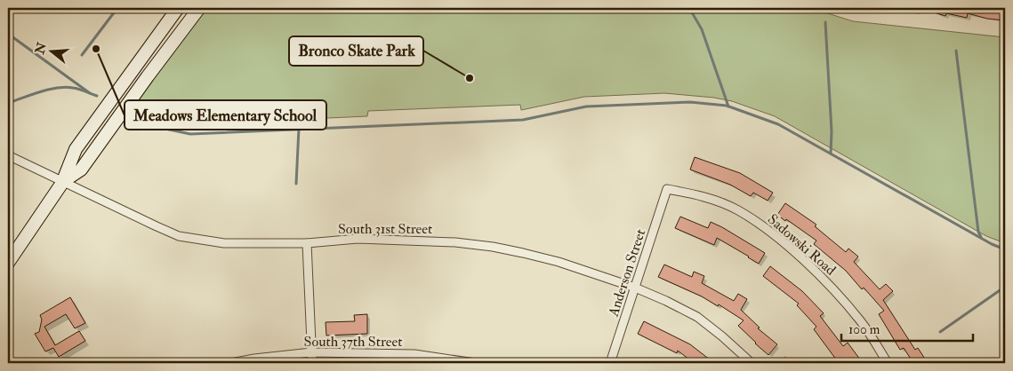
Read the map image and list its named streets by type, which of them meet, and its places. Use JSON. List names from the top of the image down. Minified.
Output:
{"streets":{"street":["South 31st Street","Sadowski Road","Anderson Street","South 37th Street"]},"crossings":[["South 31st Street","Anderson Street"],["Sadowski Road","Anderson Street"]],"places":["Meadows Elementary School","Bronco Skate Park"],"scale_bar":"100 m","north":"left"}
